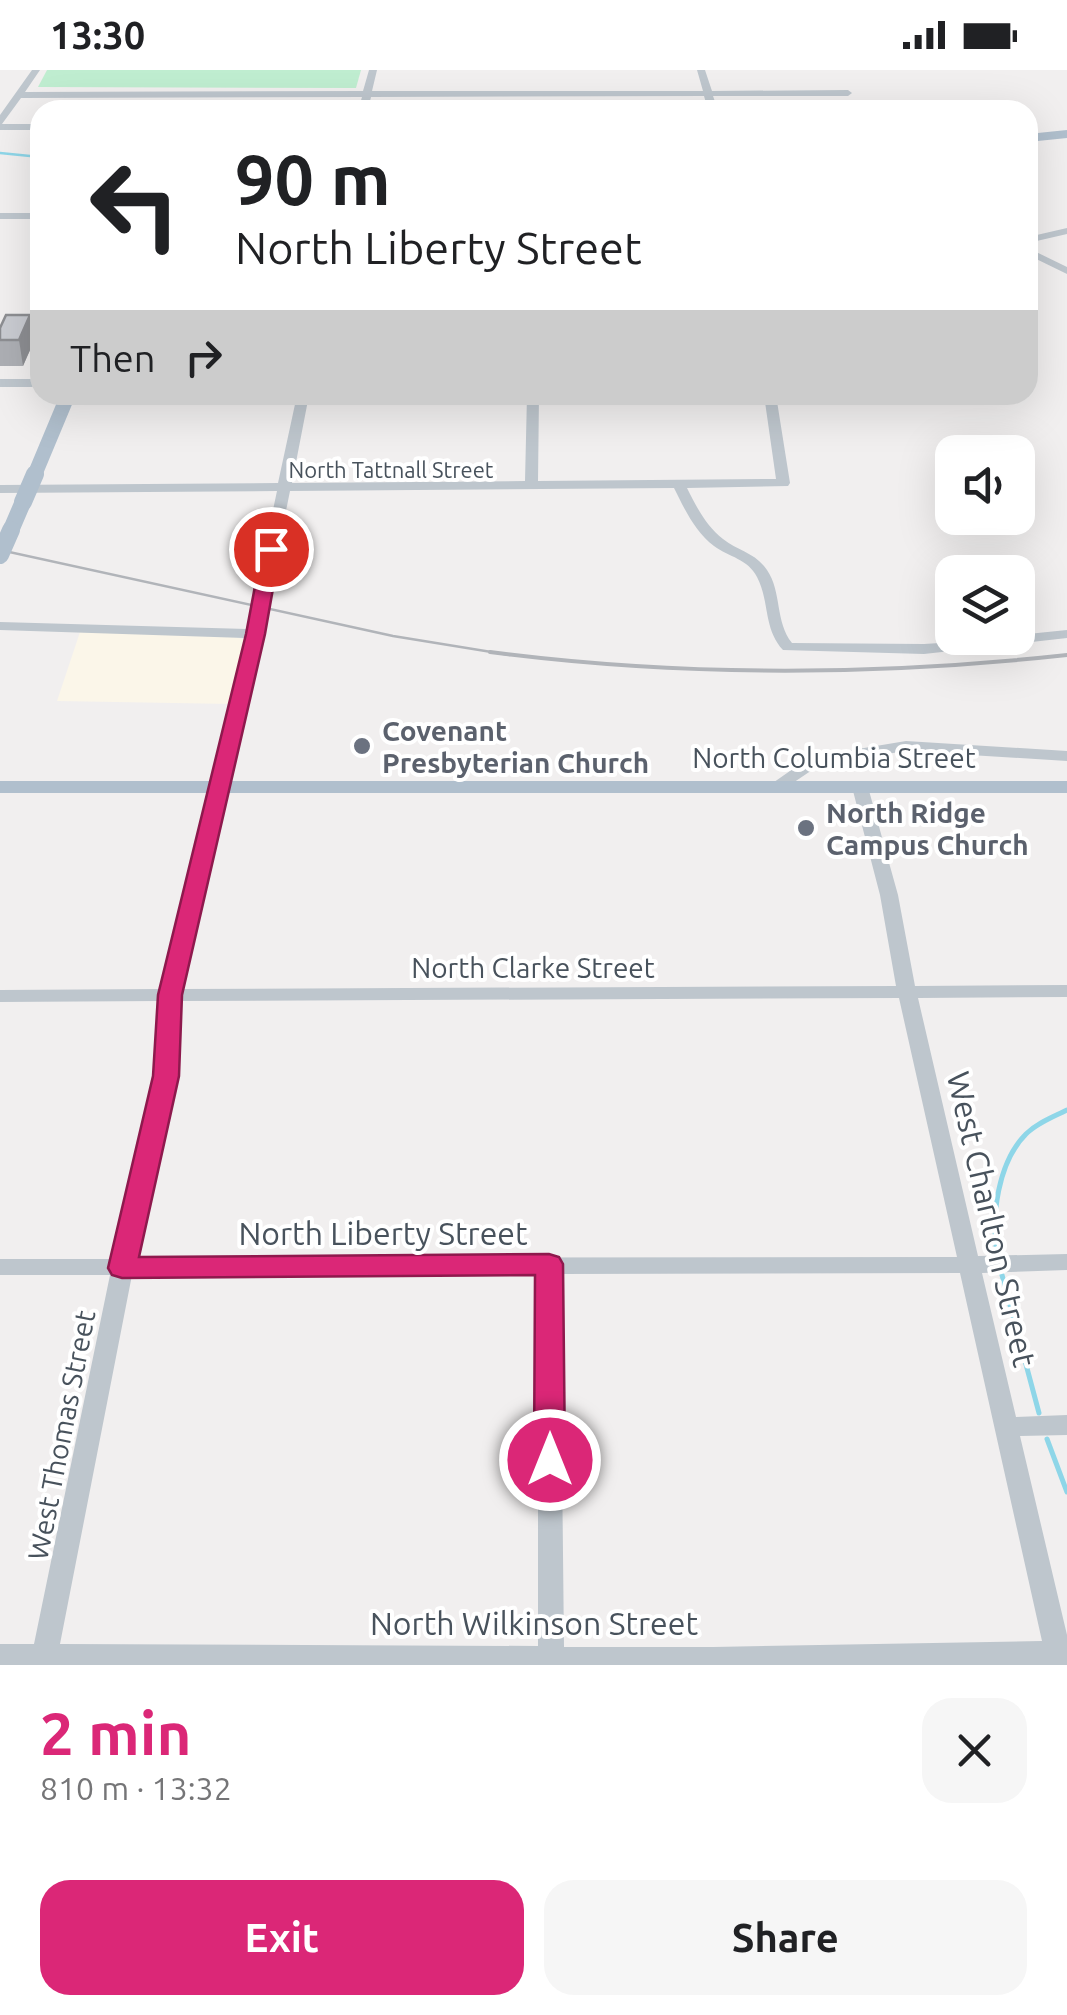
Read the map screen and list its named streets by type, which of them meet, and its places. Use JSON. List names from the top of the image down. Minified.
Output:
{"streets":{"main road":["North Columbia Street"],"street":["North Tattnall Street","North Clarke Street","West Charlton Street","North Liberty Street","West Thomas Street","North Wilkinson Street"]},"crossings":[["North Tattnall Street","West Thomas Street"],["North Columbia Street","West Charlton Street"],["North Columbia Street","West Thomas Street"],["North Clarke Street","West Charlton Street"],["North Clarke Street","West Thomas Street"],["West Charlton Street","North Liberty Street"],["West Charlton Street","North Wilkinson Street"],["North Liberty Street","West Thomas Street"],["West Thomas Street","North Wilkinson Street"]],"places":["Covenant Presbyterian Church","North Ridge Campus Church"],"page":{"status":"13:30","turn":["90 m","North Liberty Street"],"then":"Then","heading":["2 min","810 m · 13:32"],"buttons":["Exit","Share"]}}
